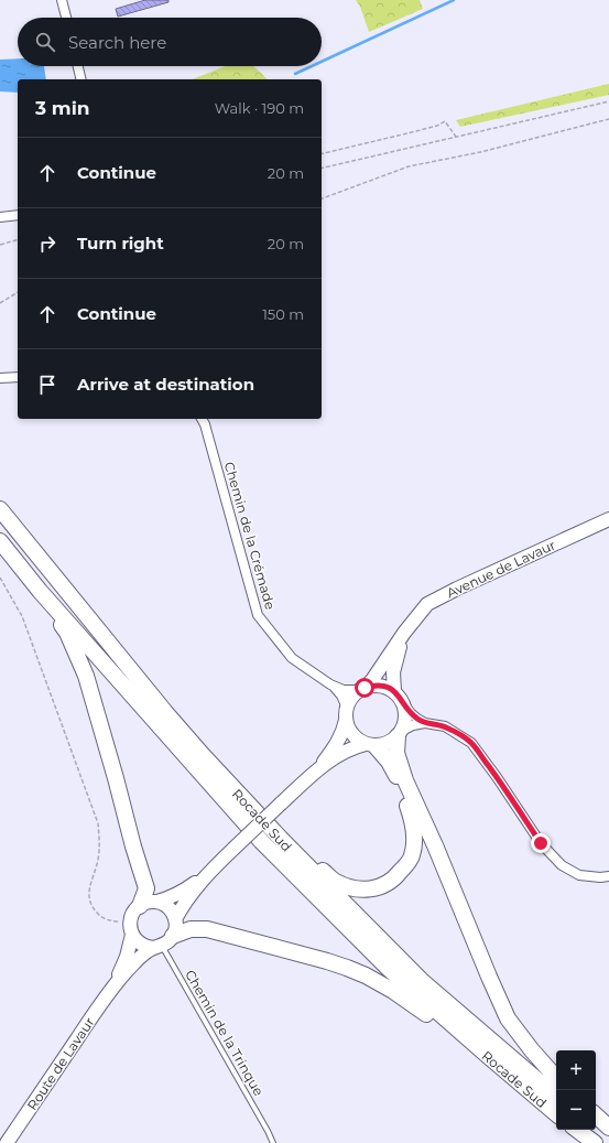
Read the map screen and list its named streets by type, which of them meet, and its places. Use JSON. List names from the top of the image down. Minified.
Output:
{"streets":{"highway":["Rocade Sud"],"main road":["Avenue de Lavaur","Route de Lavaur"],"street":["Chemin de la Crémade"],"lane":["Chemin de la Trinque"]},"page":{"search":"Search here","heading":["3 min","Walk · 190 m"],"list":[["Continue","20 m"],["Turn right","20 m"],["Continue","150 m"],"Arrive at destination"],"map_buttons":["+","−"]}}
